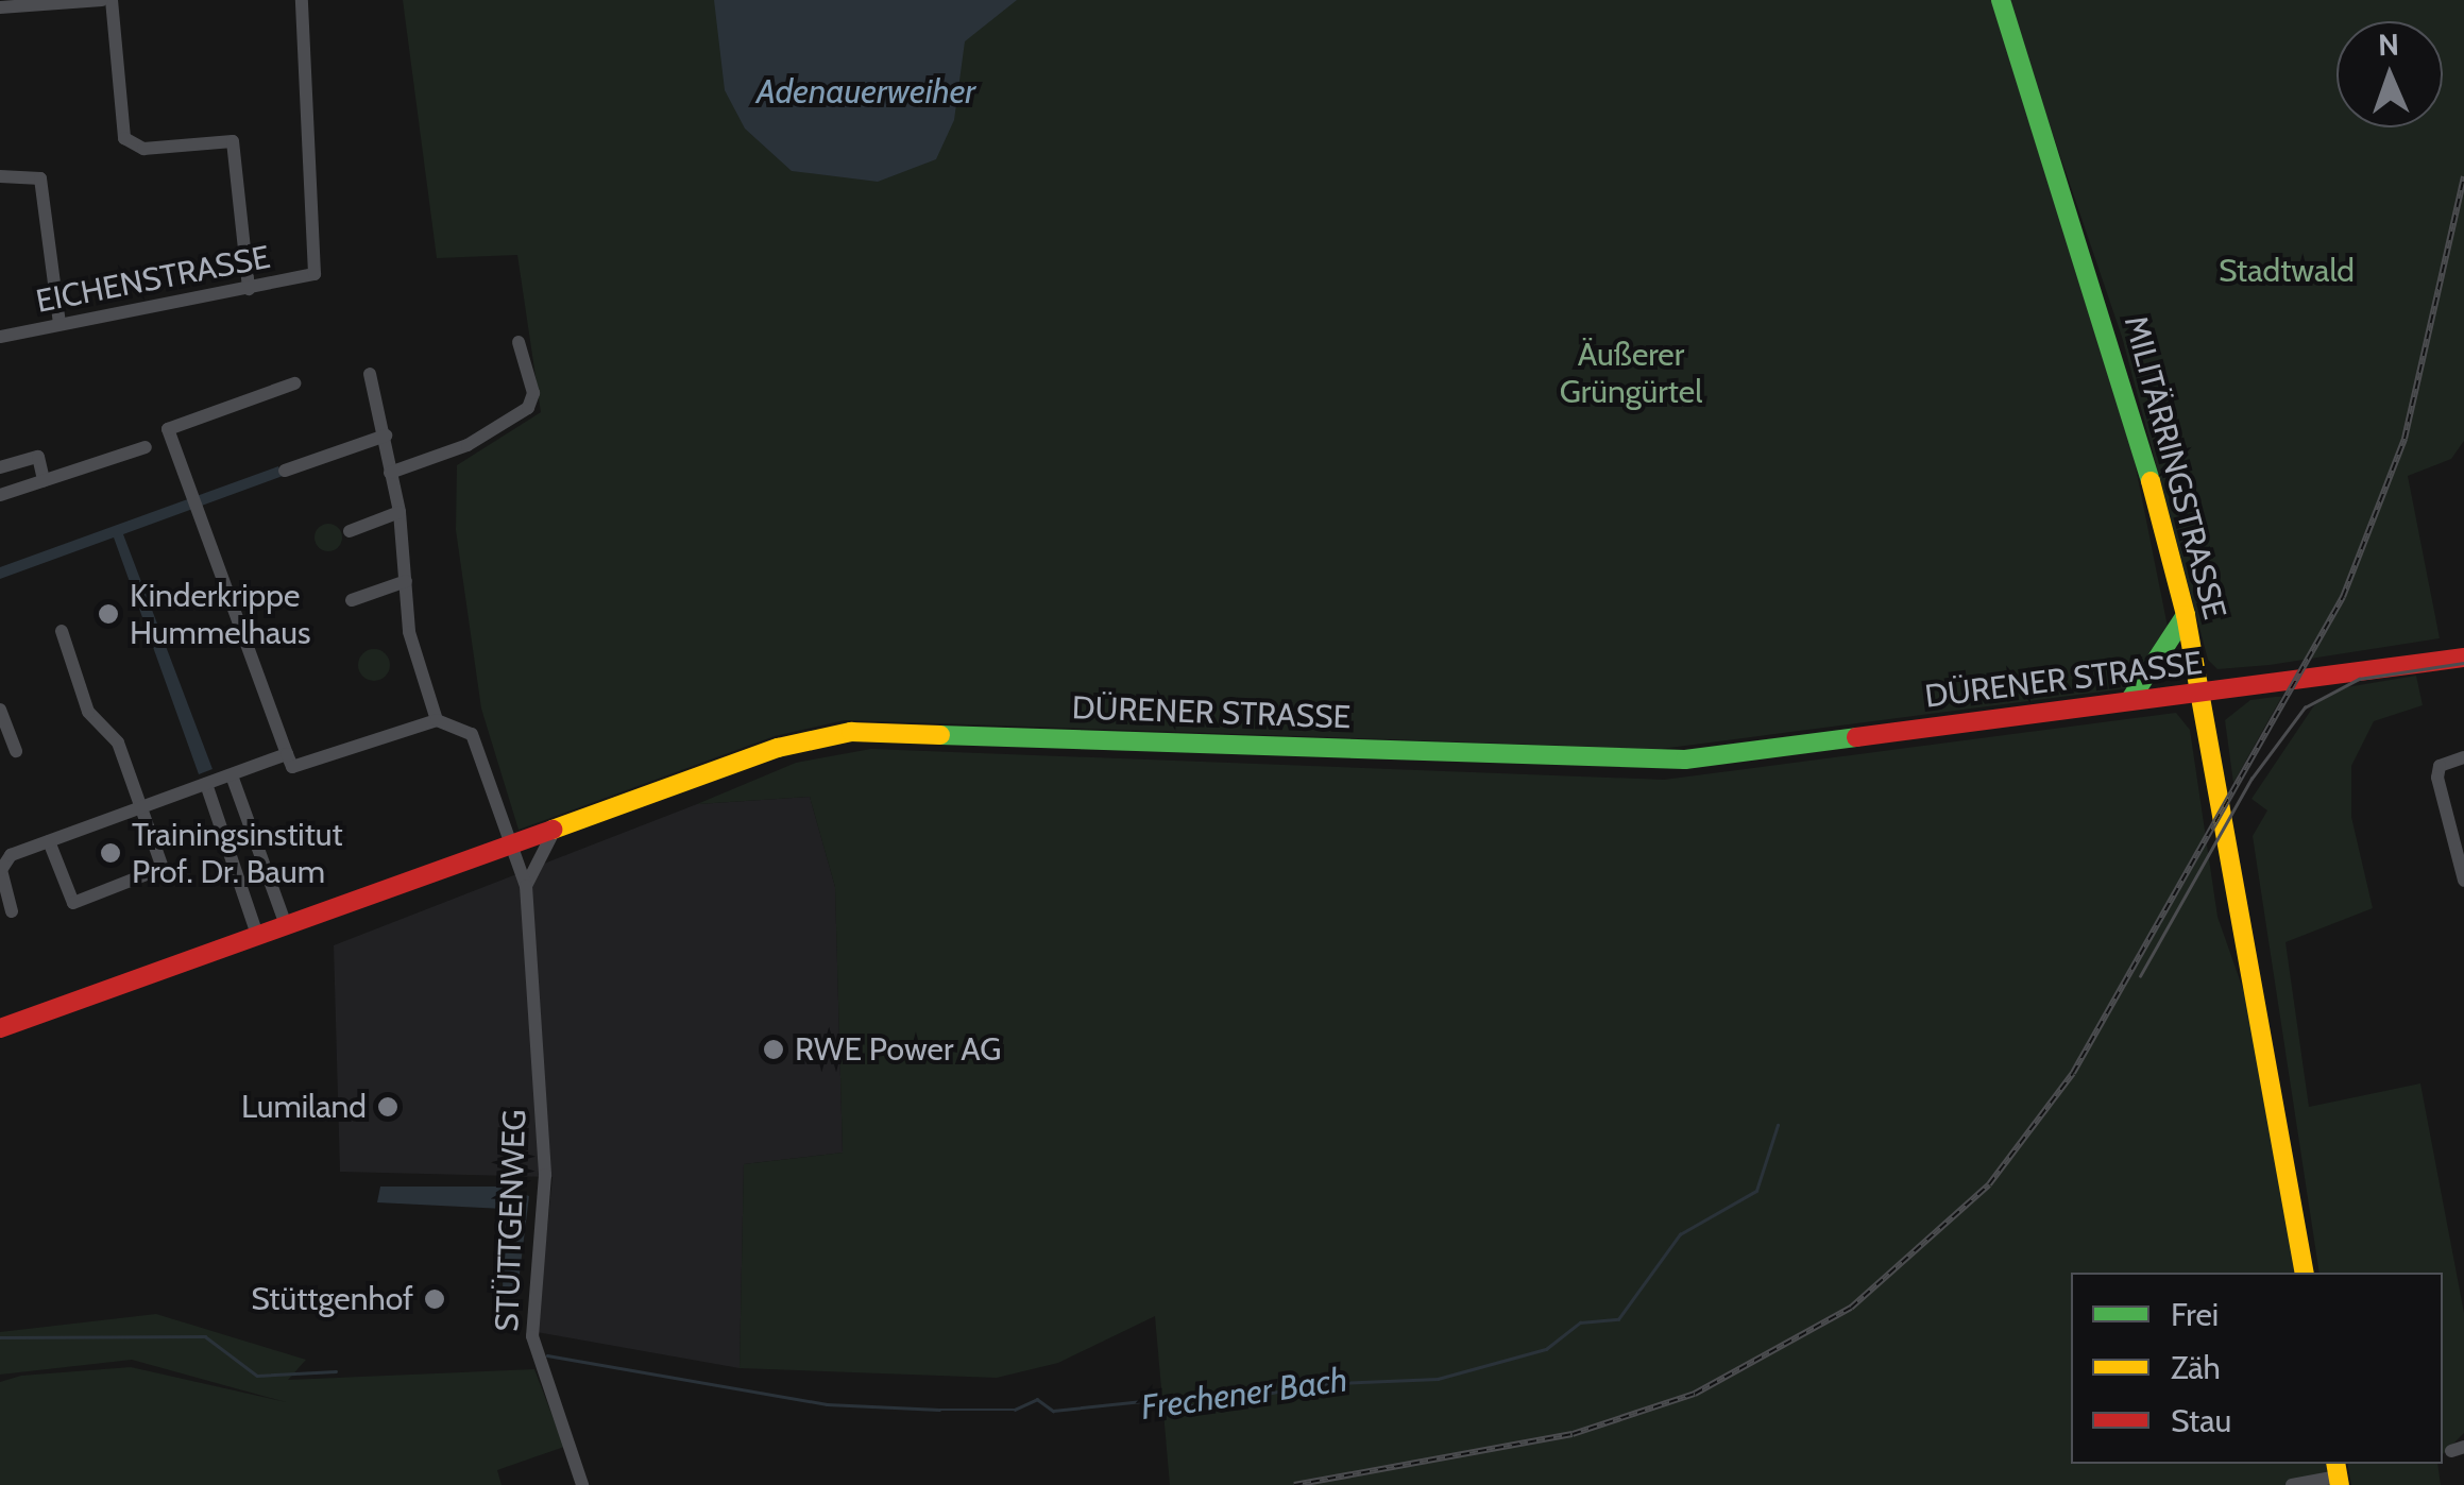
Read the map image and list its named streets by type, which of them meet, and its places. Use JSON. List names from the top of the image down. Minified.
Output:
{"streets":{"main road":["MILITÄRRINGSTRASSE","DÜRENER STRASSE"],"street":["EICHENSTRASSE","STÜTTGENWEG"]},"crossings":[["MILITÄRRINGSTRASSE","DÜRENER STRASSE"],["DÜRENER STRASSE","STÜTTGENWEG"]],"water":["Adenauerweiher","Frechener Bach"],"parks":["Stadtwald","Äußerer Grüngürtel"],"places":["Kinderkrippe Hummelhaus","Trainingsinstitut Prof. Dr. Baum","RWE Power AG","Lumiland","Stüttgenhof"],"legend":["Frei","Zäh","Stau"],"north":"top"}
